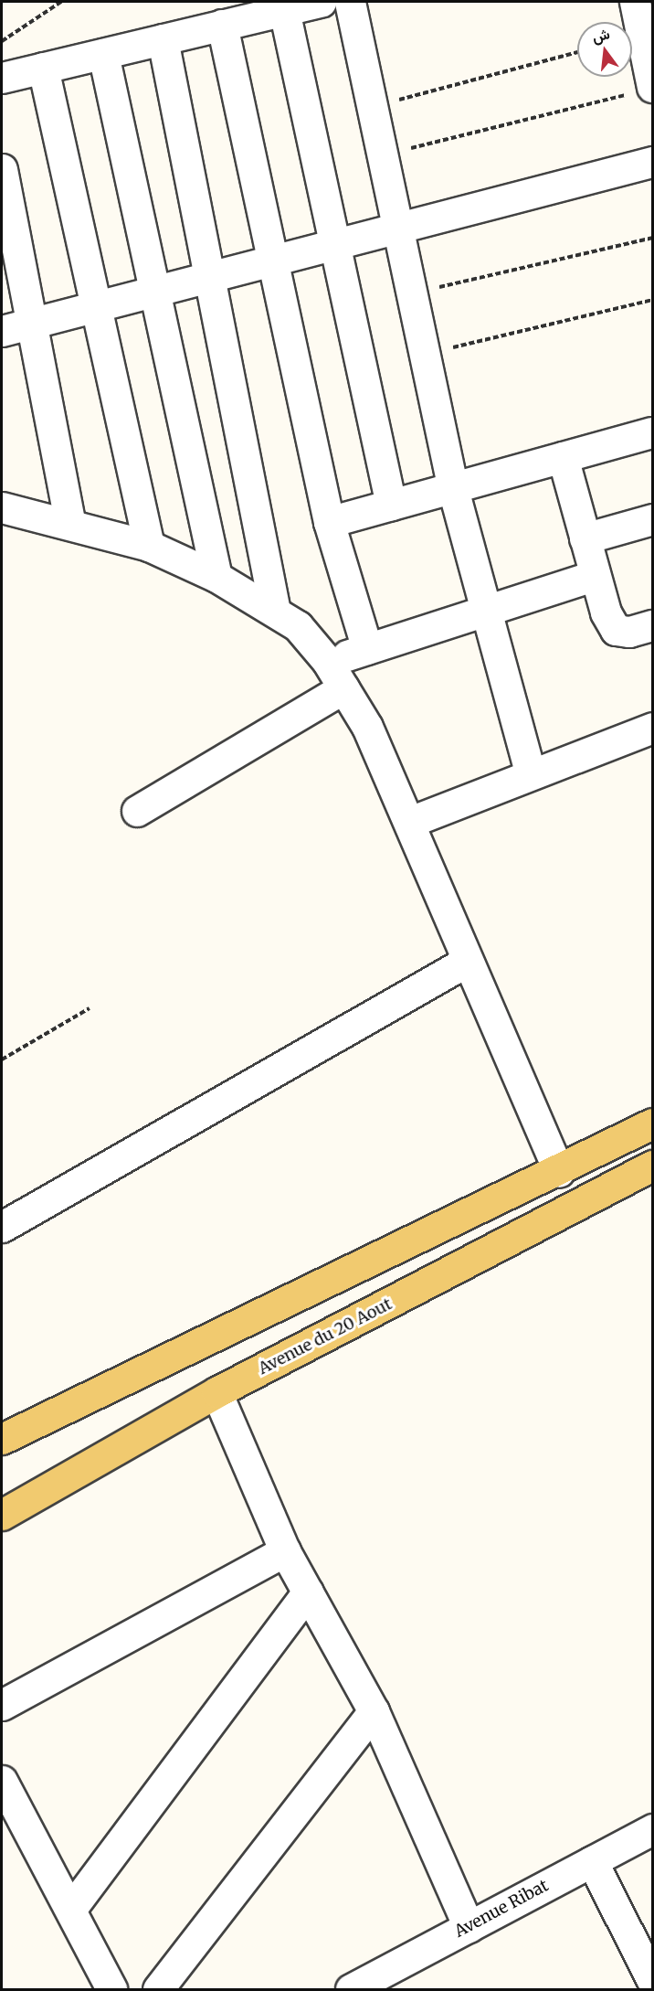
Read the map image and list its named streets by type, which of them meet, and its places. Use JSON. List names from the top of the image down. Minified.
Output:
{"streets":{"main road":["Avenue du 20 Aout"],"street":["Avenue Ribat"]},"north":"top"}
